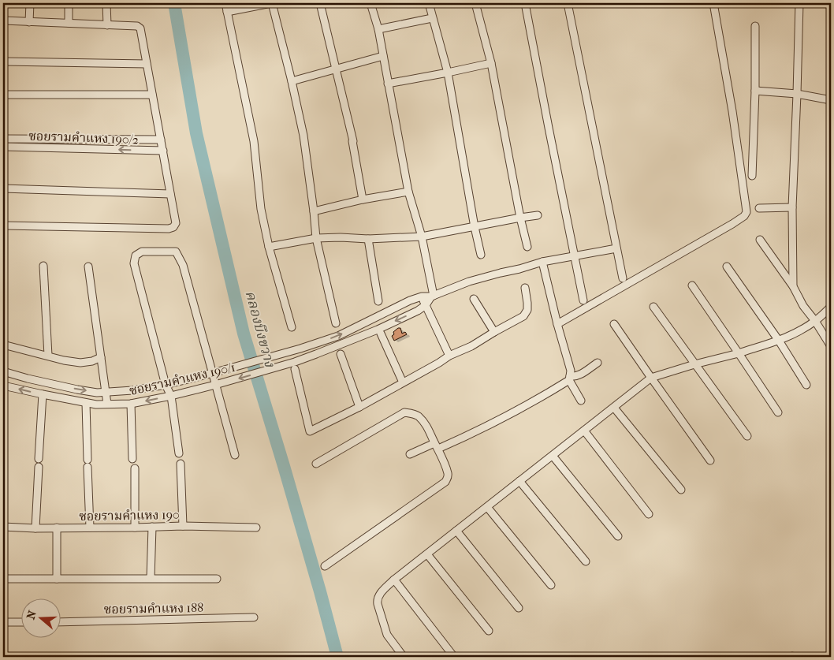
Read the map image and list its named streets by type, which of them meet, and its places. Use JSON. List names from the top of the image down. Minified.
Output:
{"streets":{"street":["ซอยรามคำแหง 190/2","ซอยรามคำแหง 190/1","ซอยรามคำแหง 190","ซอยรามคำแหง 188"]},"water":["คลองบึงขวาง"],"north":"left"}
